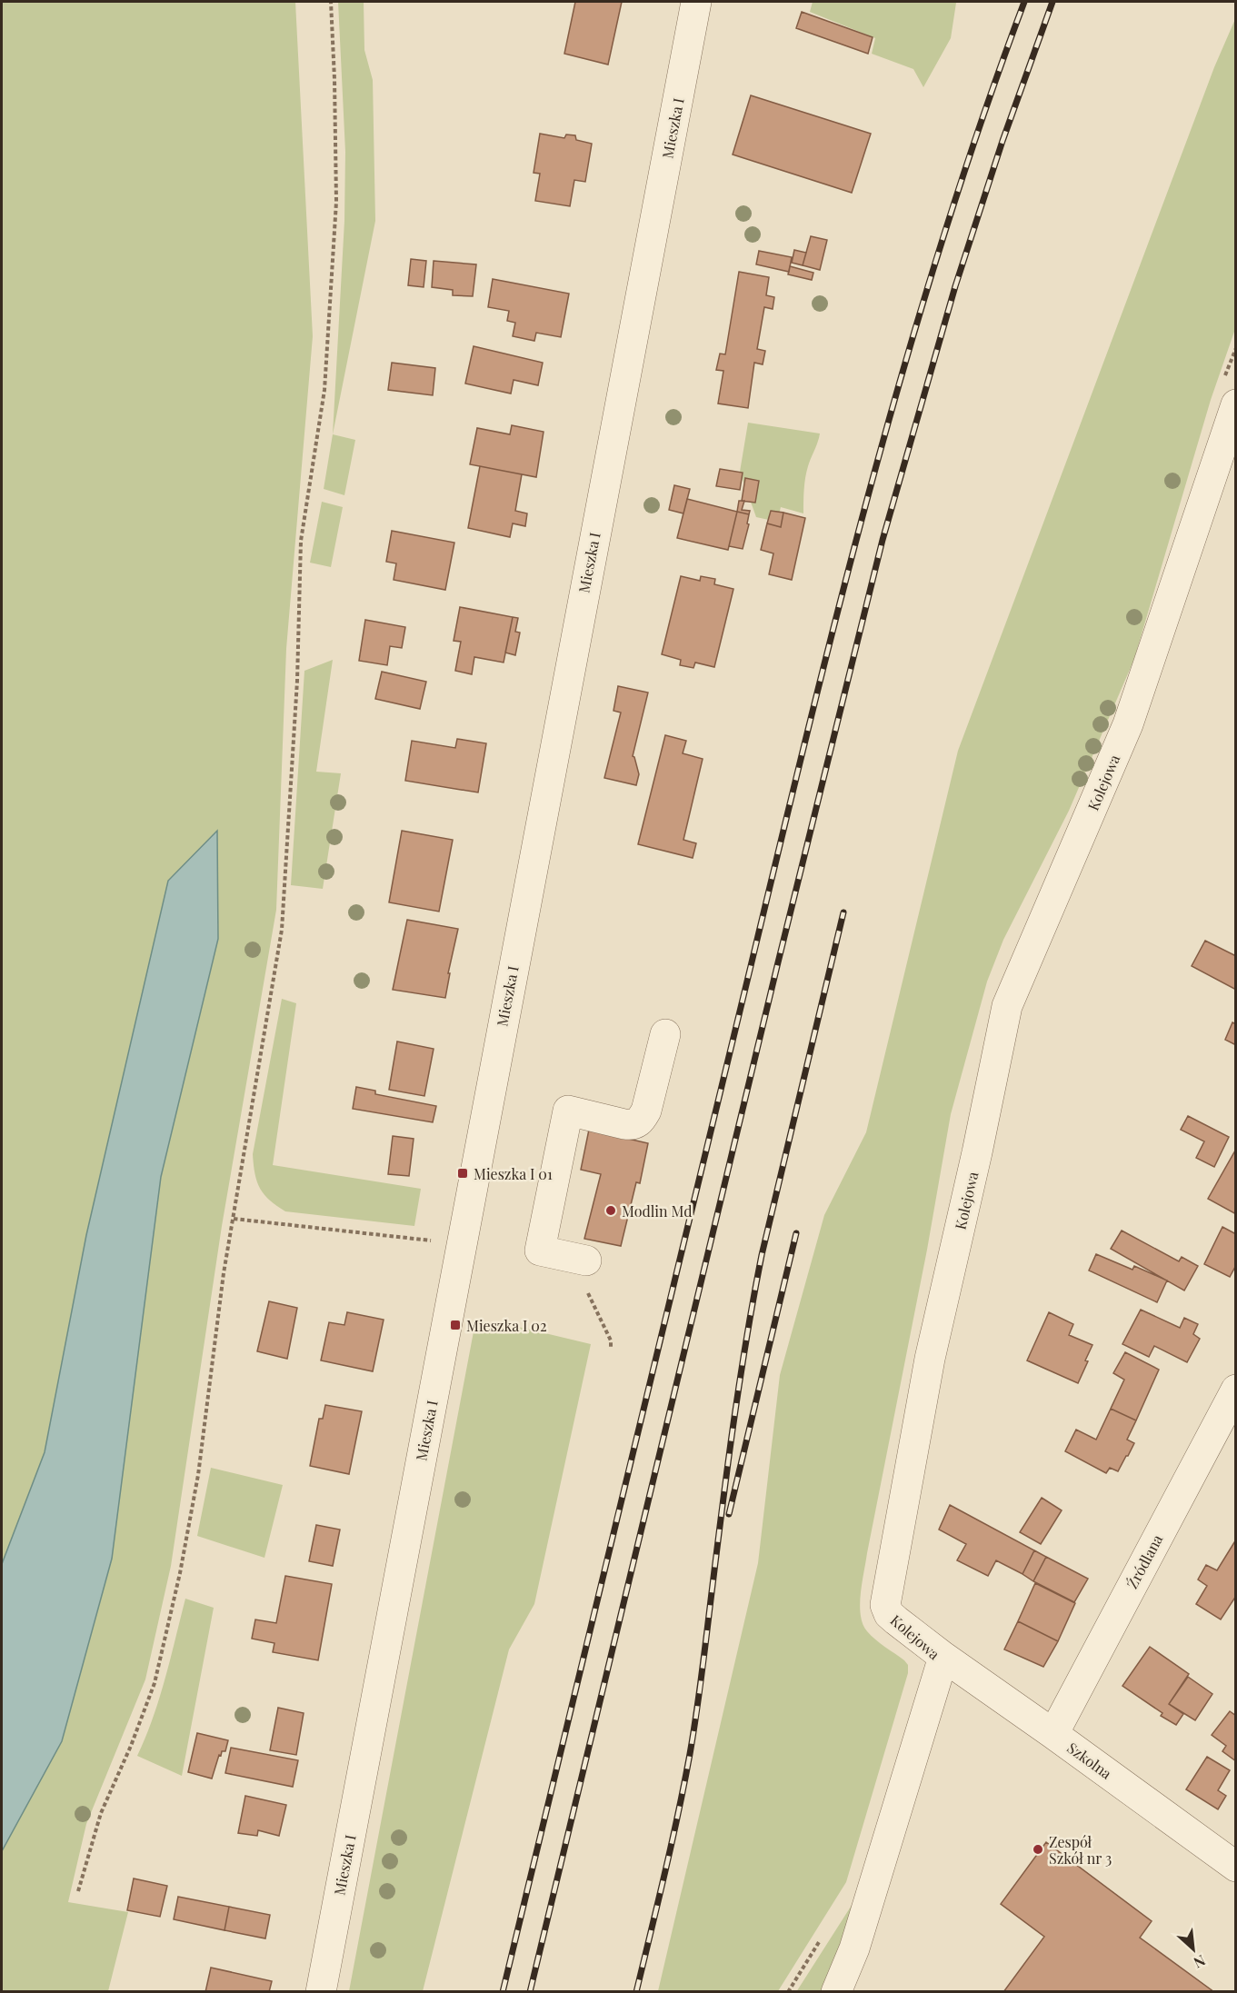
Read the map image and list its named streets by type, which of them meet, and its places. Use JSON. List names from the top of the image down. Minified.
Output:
{"streets":{"street":["Mieszka I","Kolejowa","Źródlana","Szkolna"]},"crossings":[["Kolejowa","Szkolna"],["Źródlana","Szkolna"]],"places":{"transit":["Mieszka I 01","Mieszka I 02"],"other":["Modlin Md","Zespół Szkół nr 3"]},"north":"bottom right"}
